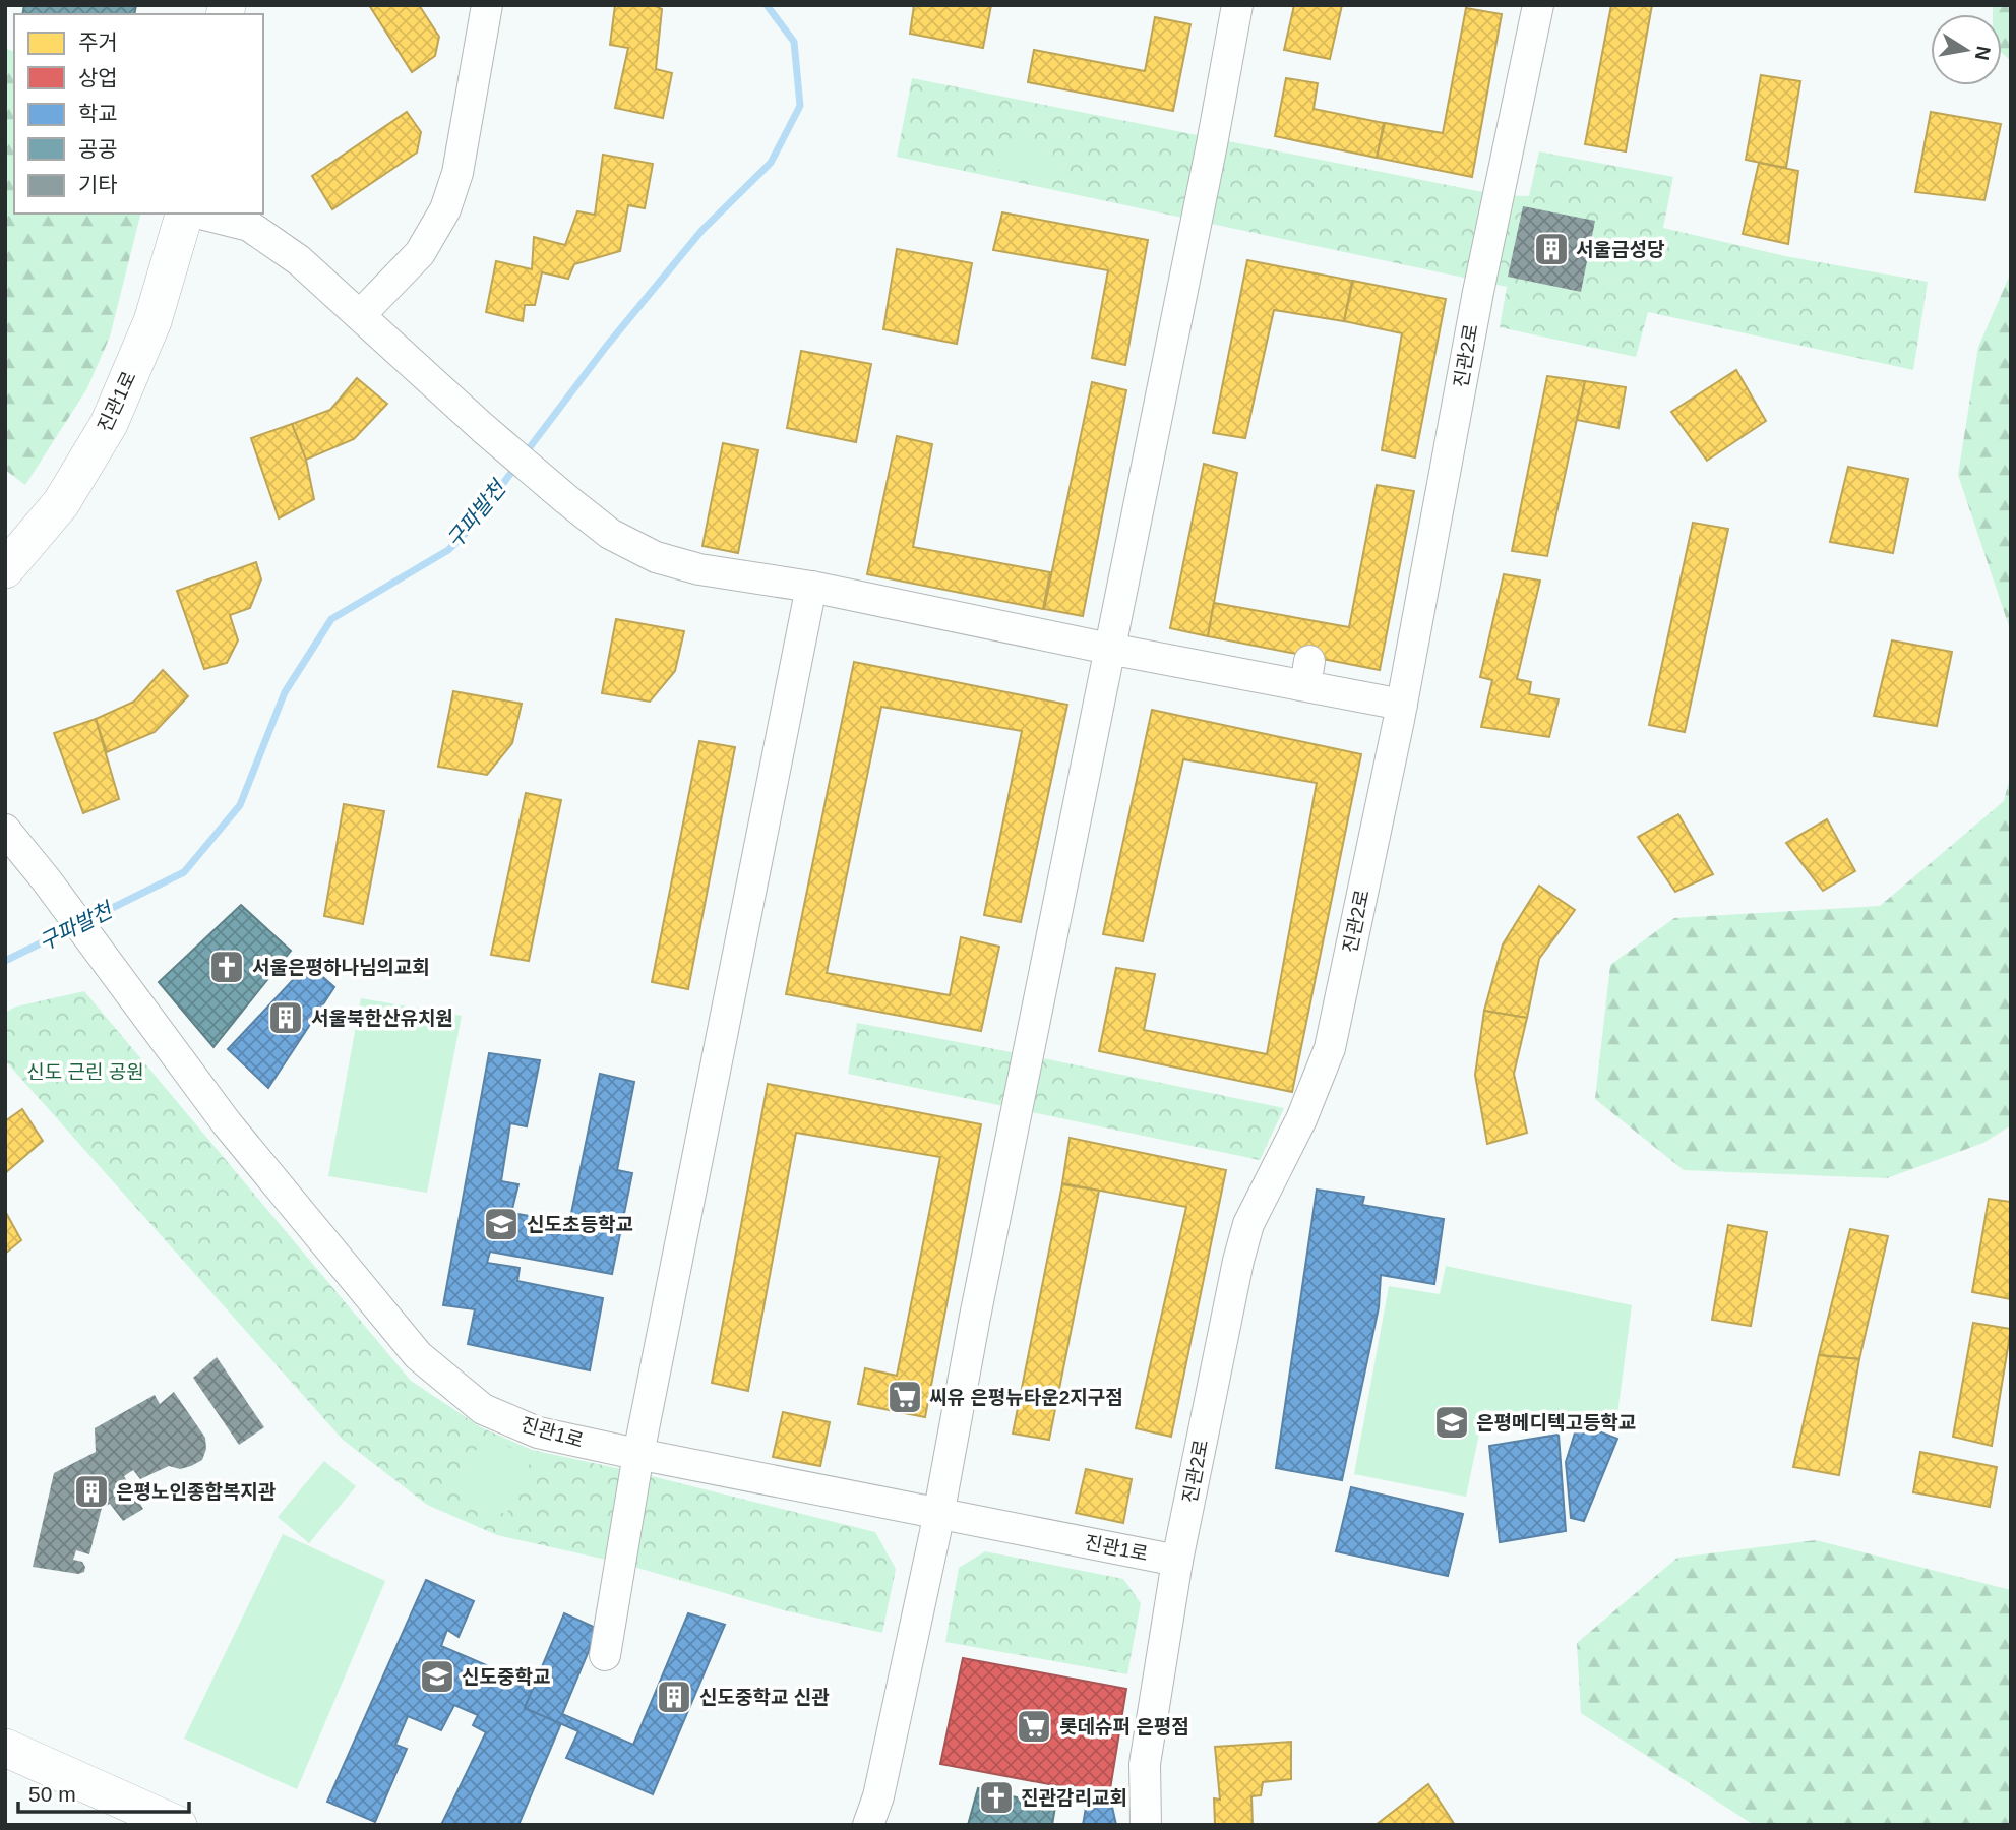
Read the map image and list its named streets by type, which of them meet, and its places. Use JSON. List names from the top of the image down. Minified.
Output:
{"streets":{"main road":["진관1로"],"street":["진관2로"]},"crossings":[["진관2로","진관1로"]],"water":["구파발천"],"parks":["신도 근린 공원"],"places":{"building":["서울금성당","서울북한산유치원","은평노인종합복지관","신도중학교 신관"],"church":["서울은평하나님의교회","진관감리교회"],"school or university":["신도초등학교","은평메디텍고등학교","신도중학교"],"supermarket":["씨유 은평뉴타운2지구점","롯데슈퍼 은평점"]},"legend":["주거","상업","학교","공공","기타"],"scale_bar":"50 m","north":"right"}
